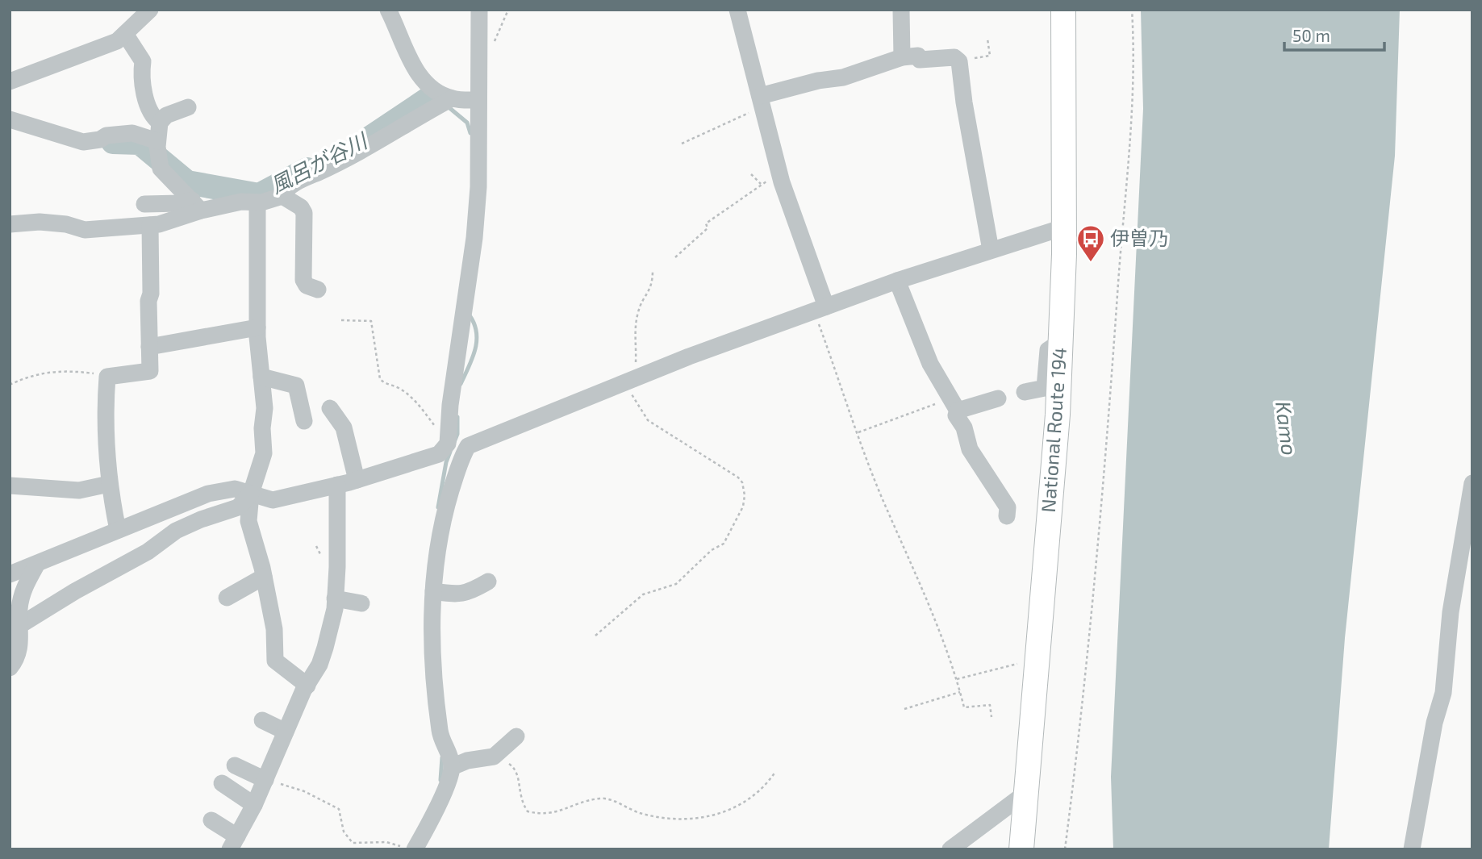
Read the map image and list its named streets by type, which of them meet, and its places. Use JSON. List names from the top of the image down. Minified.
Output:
{"streets":{"highway":["National Route 194"]},"water":["風呂が谷川","Kamo"],"places":{"bus stop":["伊曽乃"]},"scale_bar":"50 m"}
